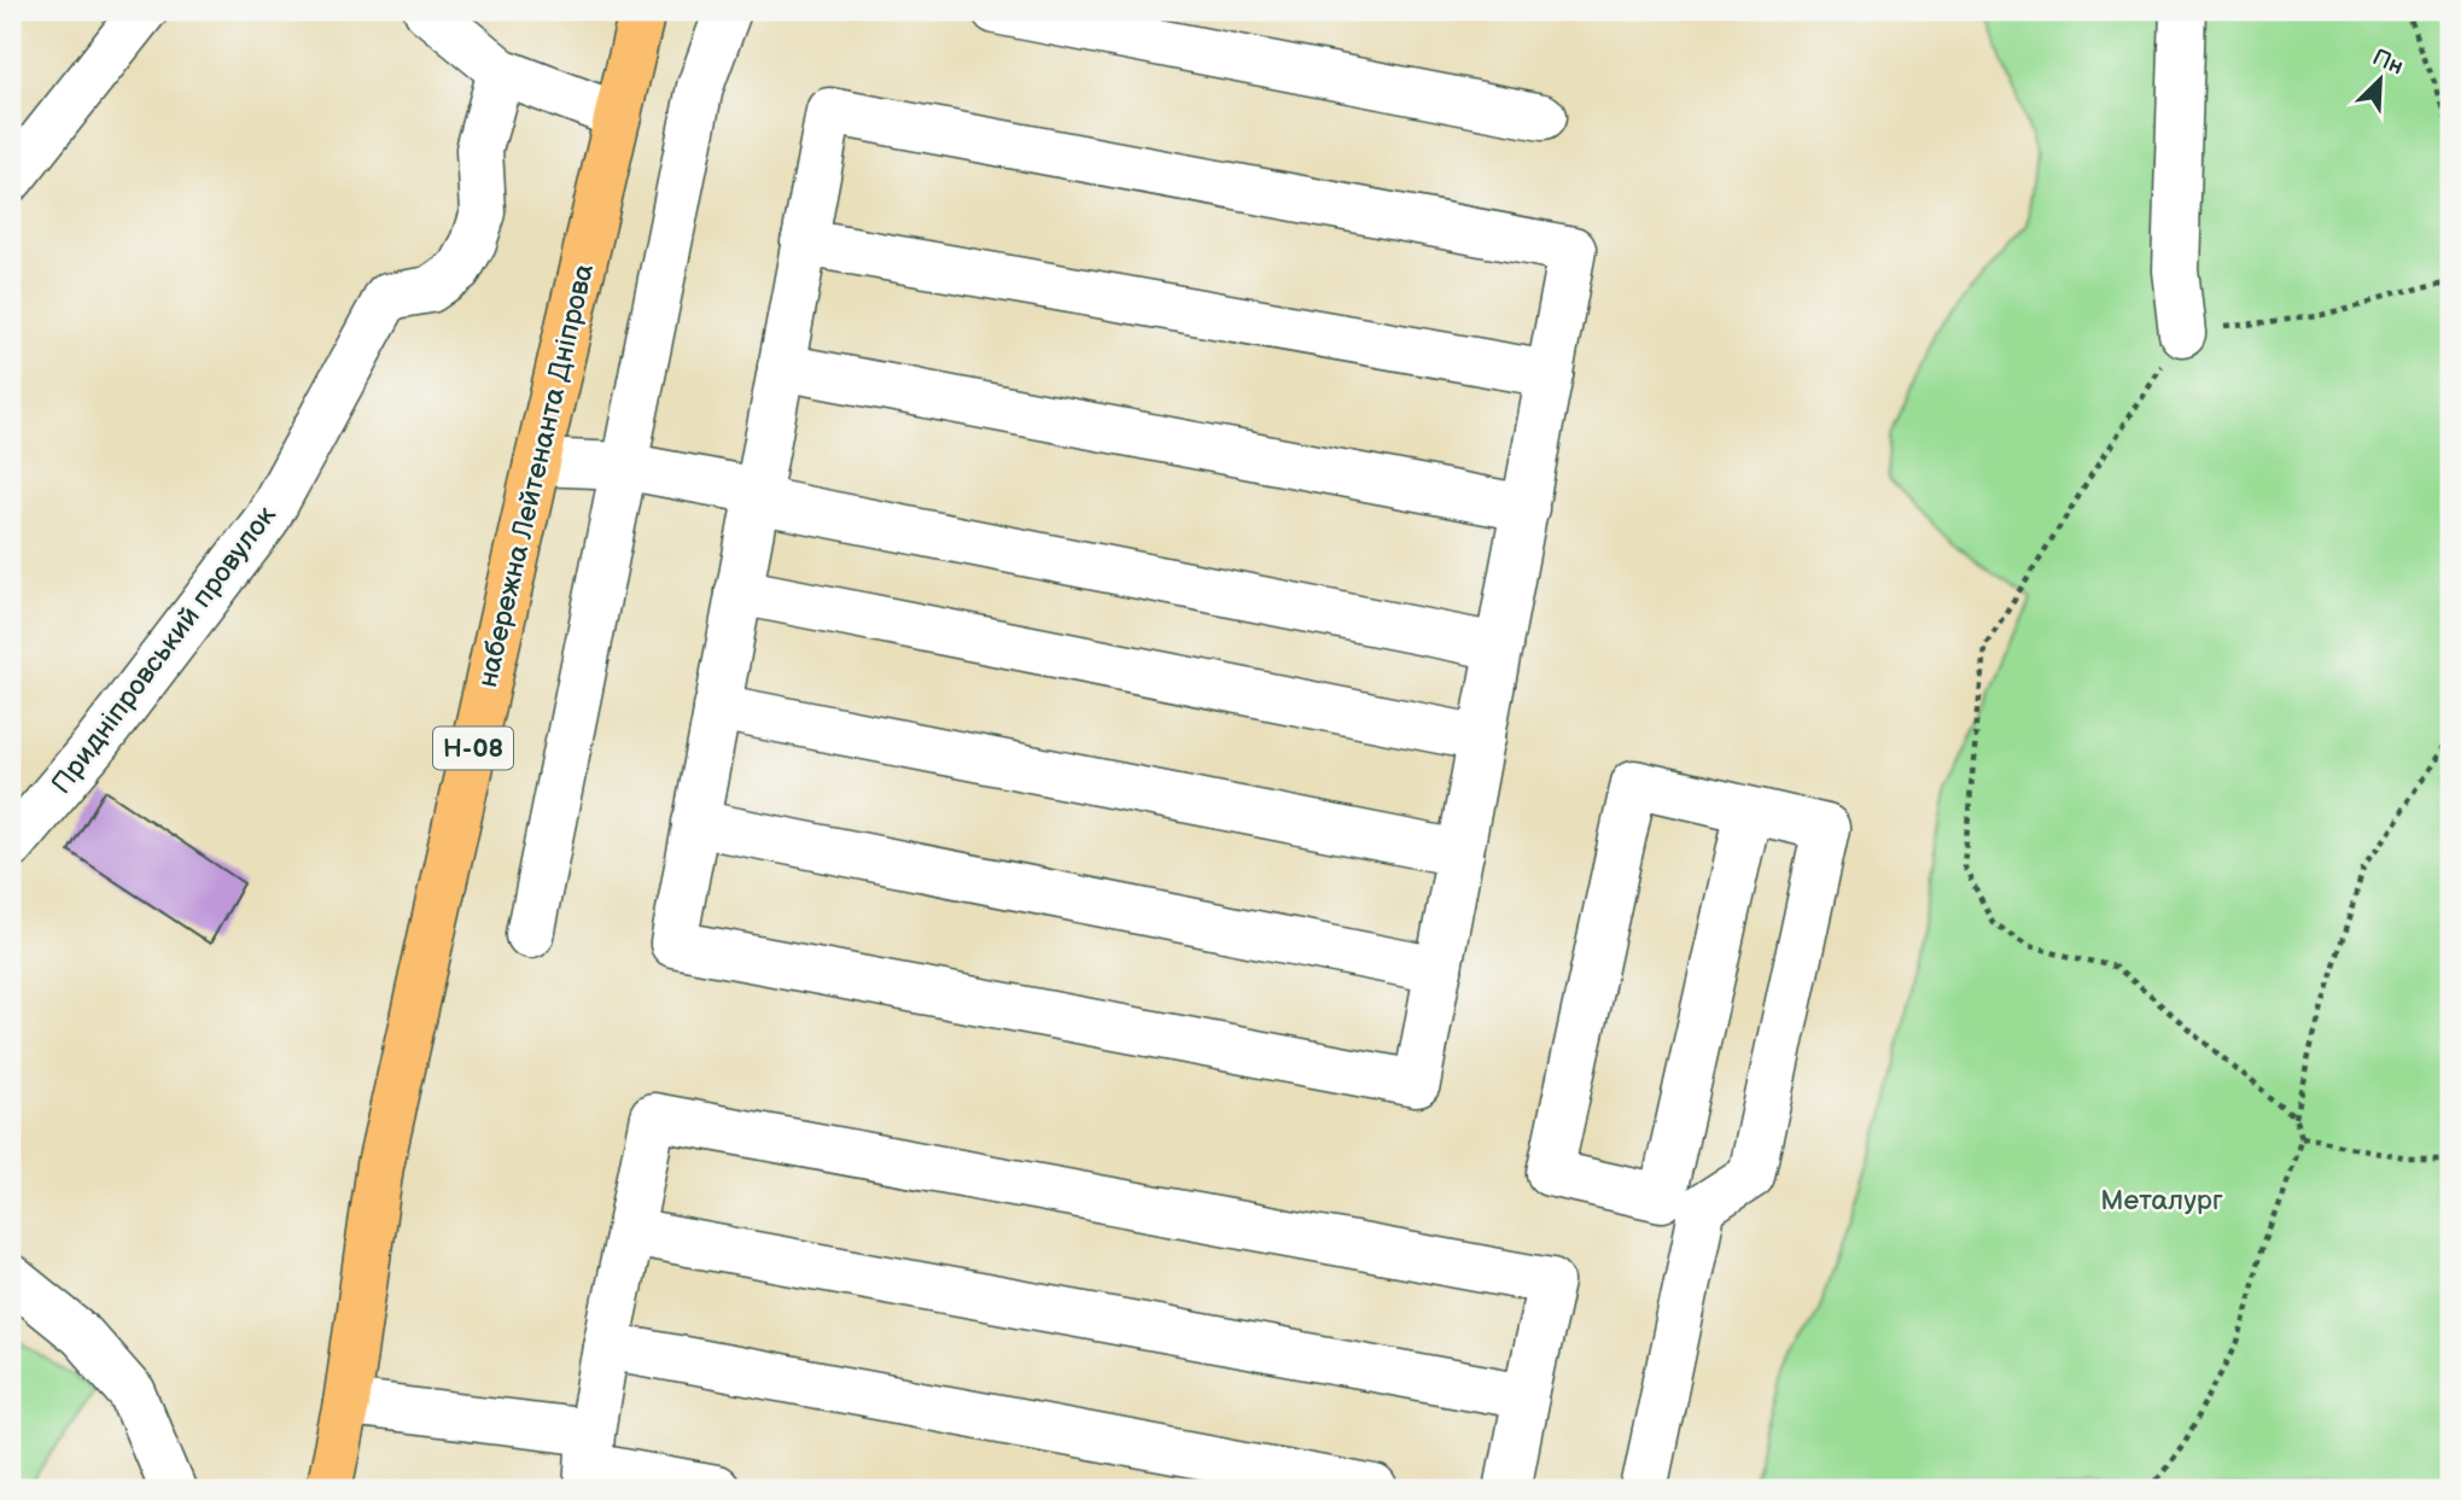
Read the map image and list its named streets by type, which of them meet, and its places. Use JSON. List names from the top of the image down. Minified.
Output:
{"streets":{"main road":["набережна Лейтенанта Дніпрова","Н-08"],"street":["Придніпровський провулок"]},"parks":["Металург"],"north":"top right"}
